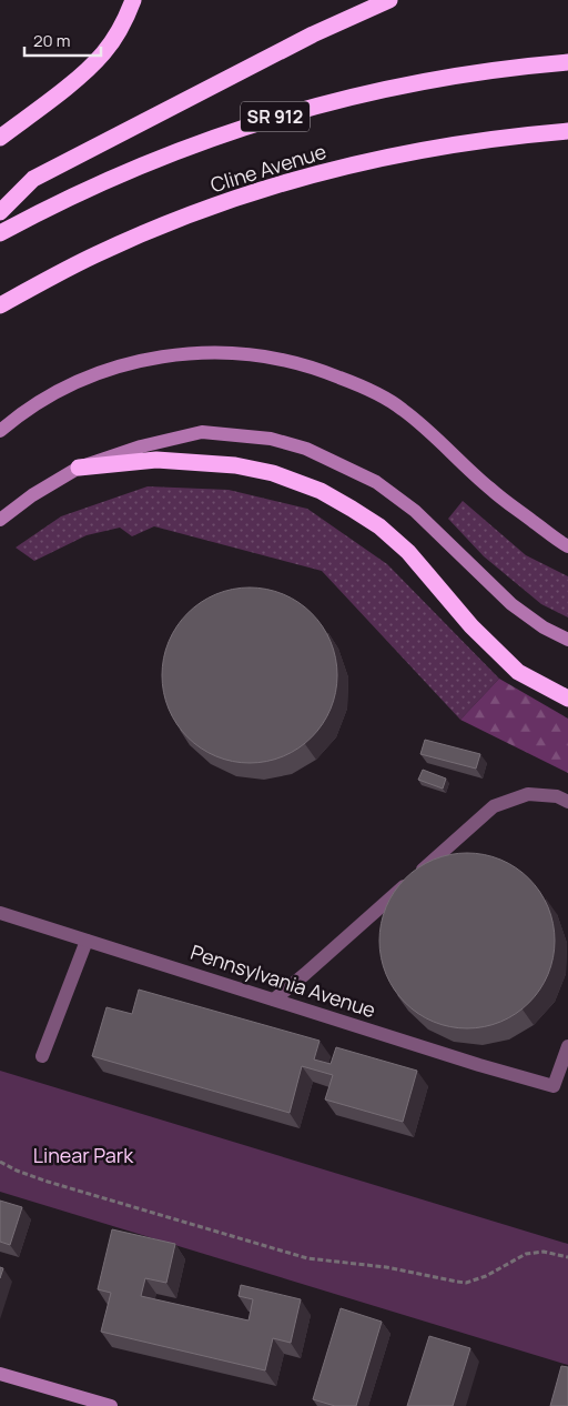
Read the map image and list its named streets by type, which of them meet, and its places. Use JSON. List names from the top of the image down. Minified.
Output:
{"streets":{"highway":["SR 912","Cline Avenue"],"street":["Pennsylvania Avenue"]},"parks":["Linear Park"],"scale_bar":"20 m"}
